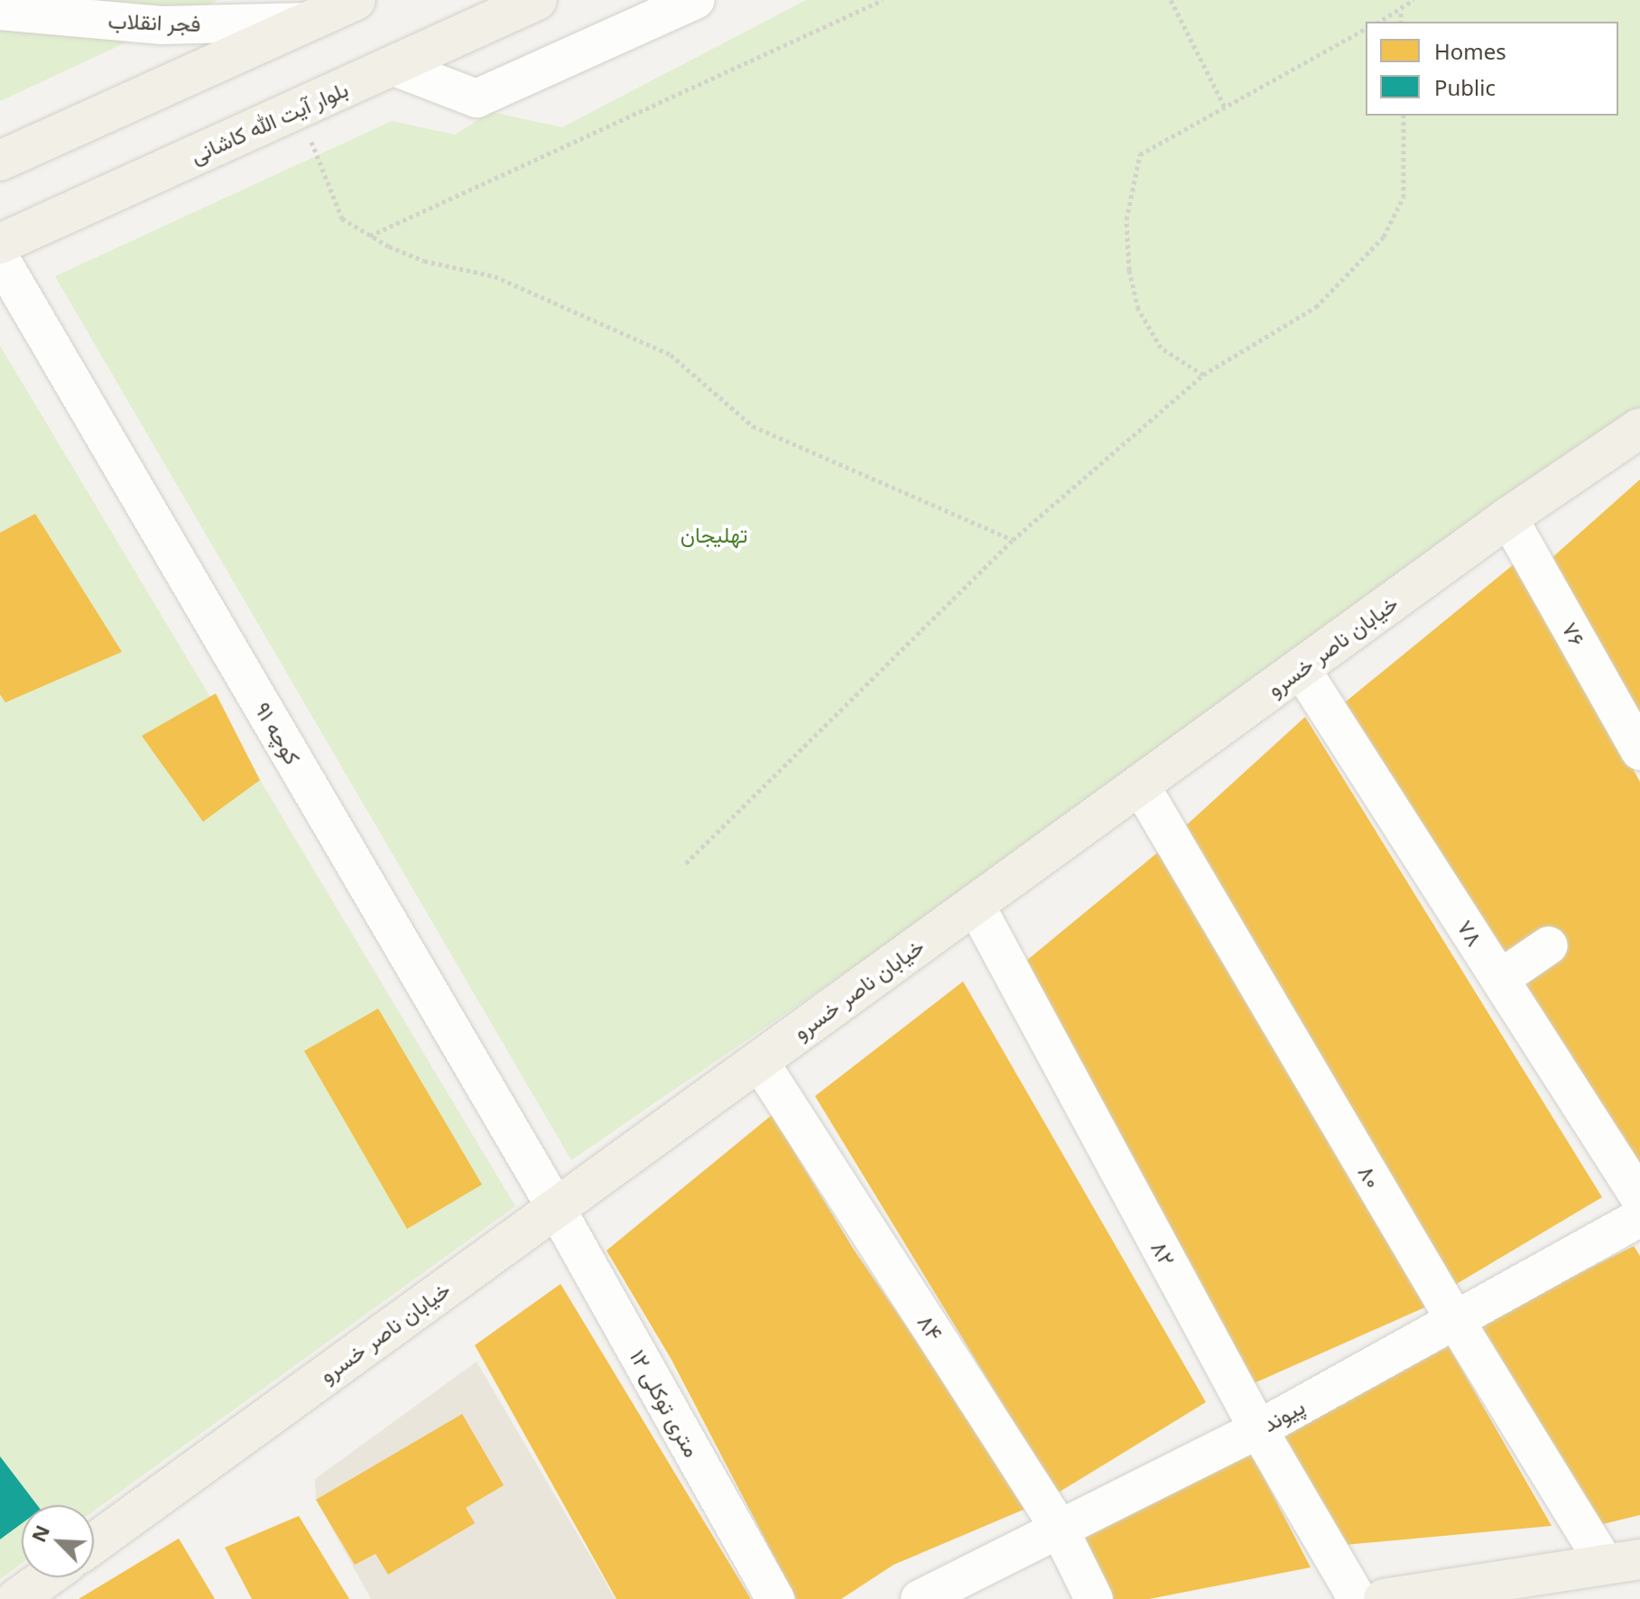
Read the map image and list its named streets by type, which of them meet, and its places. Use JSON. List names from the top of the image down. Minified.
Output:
{"streets":{"main road":["بلوار آیت الله کاشانی","خیابان ناصر خسرو"],"street":["فجر انقلاب","۷۶","کوچه ۹۱","۷۸","۸۰","۸۲","۸۴","۱۲ متری توکلی","پیوند"]},"crossings":[["۷۶","خیابان ناصر خسرو"],["خیابان ناصر خسرو","کوچه ۹۱"],["خیابان ناصر خسرو","۷۸"],["خیابان ناصر خسرو","۸۰"],["خیابان ناصر خسرو","۸۲"],["خیابان ناصر خسرو","۸۴"],["خیابان ناصر خسرو","۱۲ متری توکلی"],["کوچه ۹۱","۱۲ متری توکلی"],["۸۰","پیوند"],["۸۲","پیوند"],["۸۴","پیوند"]],"parks":["تهلیجان"],"legend":["Homes","Public"],"north":"top left"}
